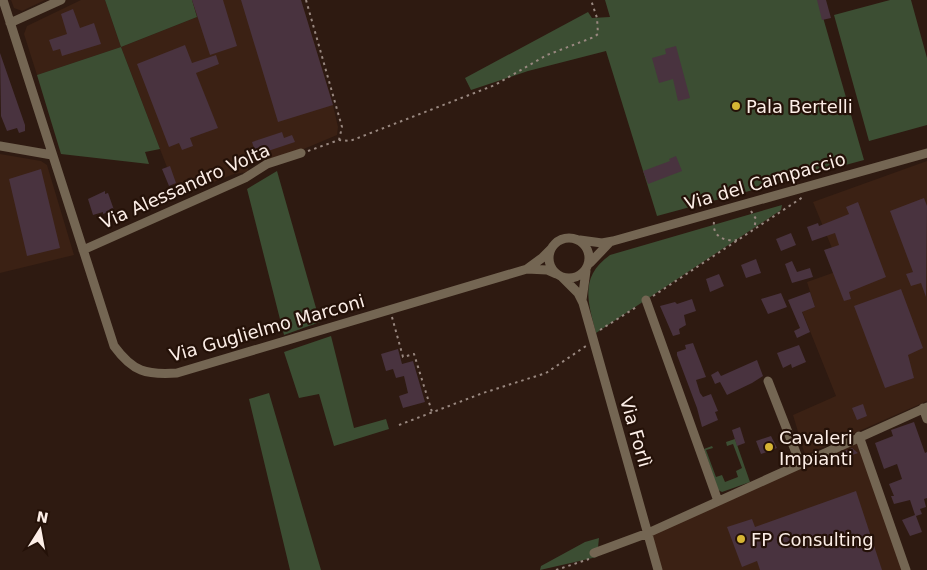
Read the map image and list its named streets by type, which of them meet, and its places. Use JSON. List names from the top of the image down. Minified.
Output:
{"streets":{"street":["Via del Campaccio","Via Alessandro Volta","Via Guglielmo Marconi","Via Forlì"]},"crossings":[["Via del Campaccio","Via Guglielmo Marconi"],["Via del Campaccio","Via Forlì"],["Via Alessandro Volta","Via Guglielmo Marconi"],["Via Guglielmo Marconi","Via Forlì"]],"places":["Pala Bertelli","Cavaleri Impianti","FP Consulting"],"north":"top"}
